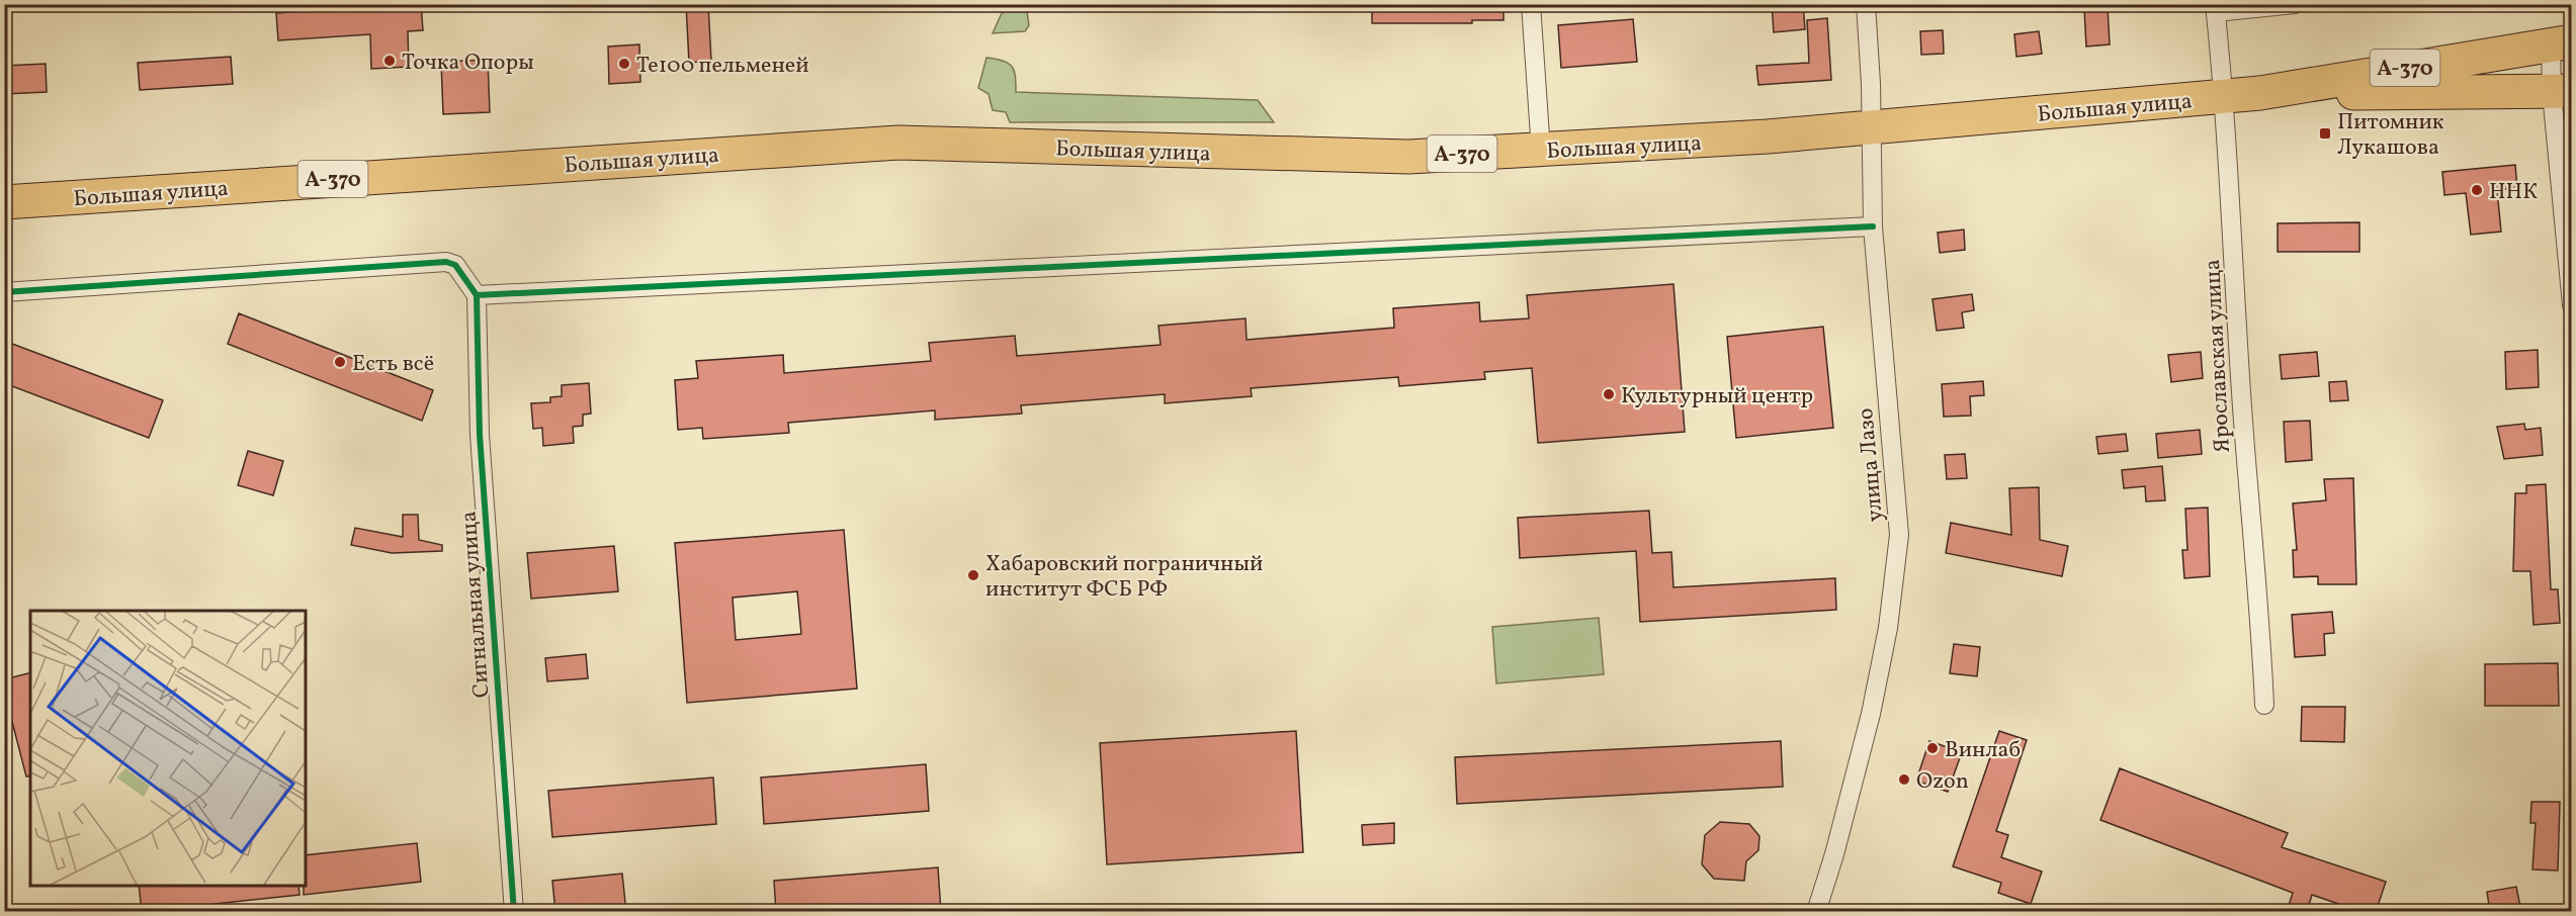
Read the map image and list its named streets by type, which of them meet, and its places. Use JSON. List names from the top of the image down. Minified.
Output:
{"streets":{"highway":["А-370","Большая улица"],"street":["Ярославская улица","улица Лазо","Сигнальная улица"]},"crossings":[["Большая улица","Ярославская улица"],["Большая улица","улица Лазо"]],"places":{"other":["Точка Опоры","Те100 пельменей","ННК","Есть всё","Культурный центр","Хабаровский пограничный институт ФСБ РФ","Винлаб","Ozon"],"transit":["Питомник Лукашова"]}}
